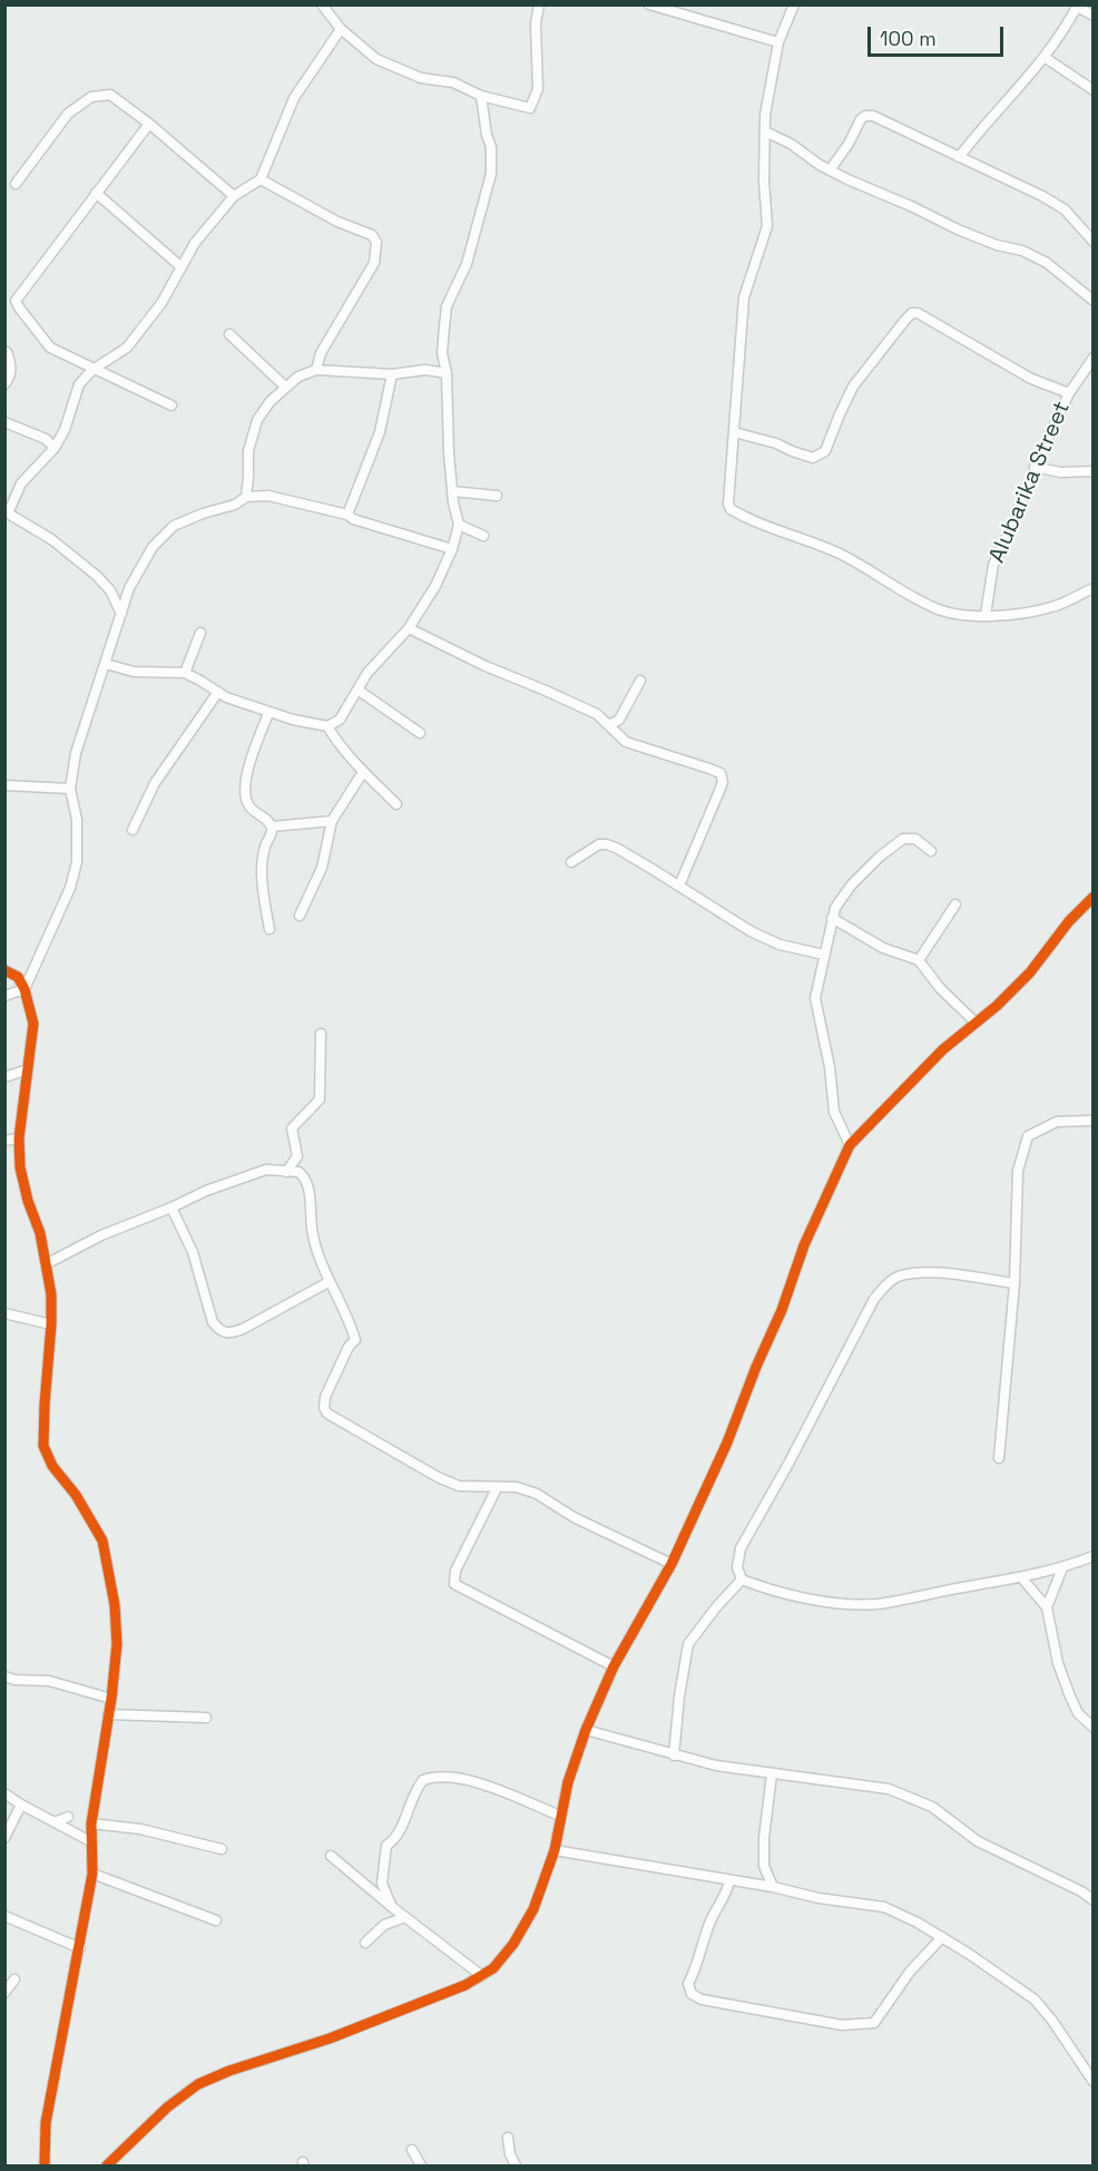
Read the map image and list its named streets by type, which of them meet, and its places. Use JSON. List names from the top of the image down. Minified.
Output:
{"streets":{"street":["Alubarika Street"]},"scale_bar":"100 m"}
